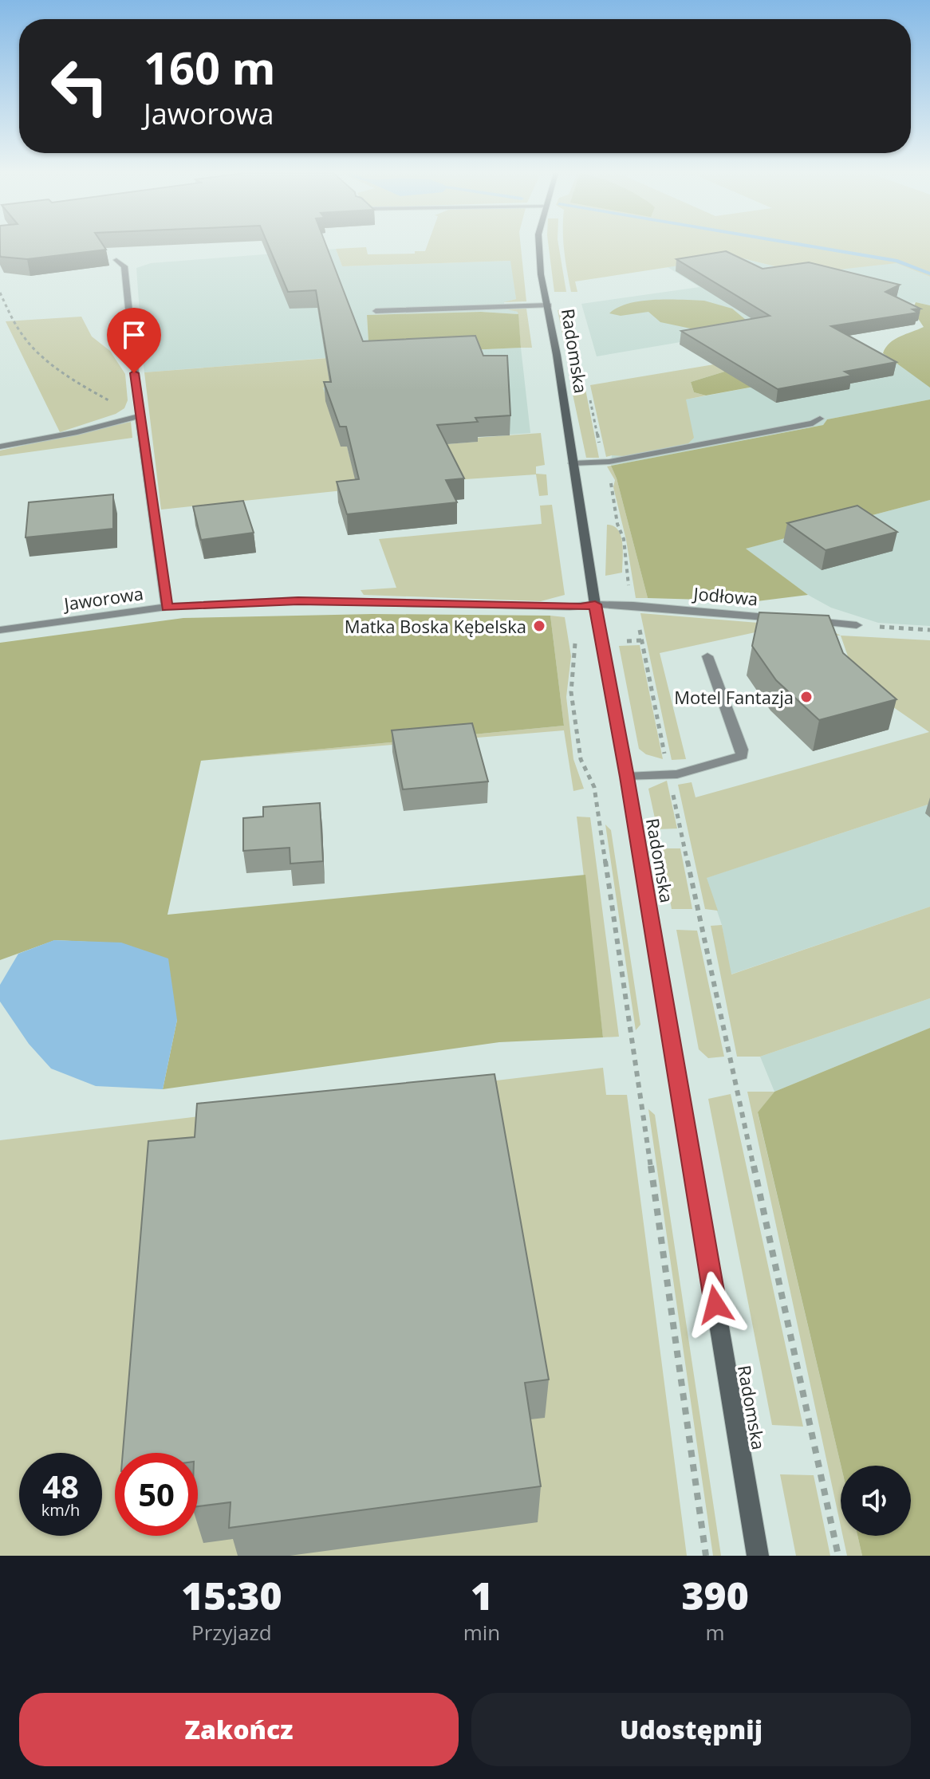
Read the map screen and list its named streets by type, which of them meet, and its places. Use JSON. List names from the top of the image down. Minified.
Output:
{"streets":{"main road":["Radomska"],"street":["Jodłowa","Jaworowa"]},"crossings":[["Radomska","Jodłowa"],["Radomska","Jaworowa"],["Jodłowa","Jaworowa"]],"places":["Matka Boska Kębelska","Motel Fantazja"],"page":{"turn":["160 m","Jaworowa"],"speed":"48 km/h","limit":"50","eta":["15:30","Przyjazd","1","min","390","m"],"buttons":["Zakończ","Udostępnij"]}}
